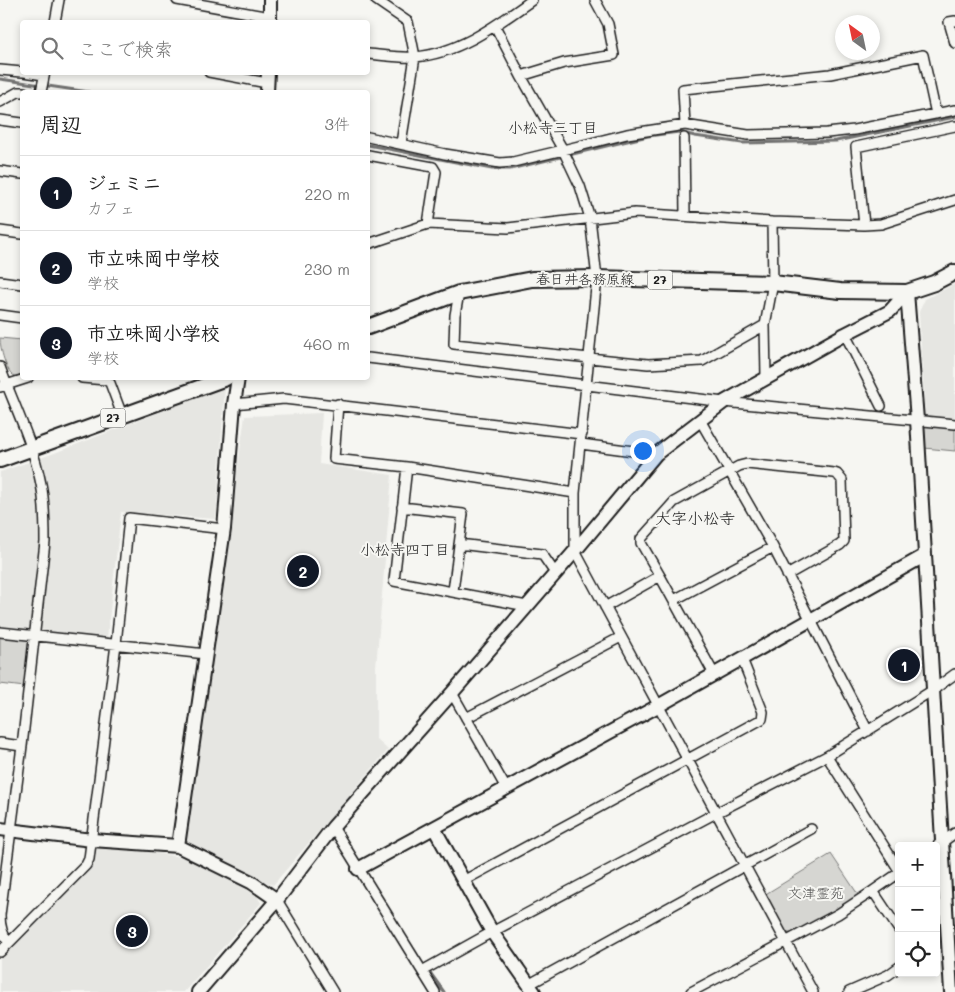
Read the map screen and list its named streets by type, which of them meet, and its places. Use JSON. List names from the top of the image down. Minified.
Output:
{"streets":{"main road":["春日井各務原線","27"]},"districts":["小松寺三丁目","大字小松寺","小松寺四丁目"],"parks":["文津霊苑"],"north":"top left","page":{"search":"ここで検索","heading":["周辺","3件"],"list":[{"mark":"1","name":"ジェミニ","note":"カフェ","value":"220 m"},{"mark":"2","name":"市立味岡中学校","note":"学校","value":"230 m"},{"mark":"3","name":"市立味岡小学校","note":"学校","value":"460 m"}],"pins":["2","1","3"],"map_buttons":["+","−"]}}
